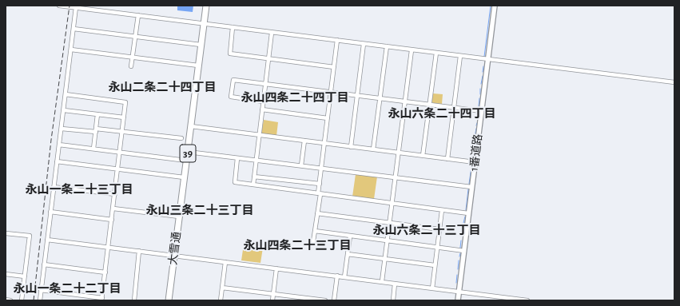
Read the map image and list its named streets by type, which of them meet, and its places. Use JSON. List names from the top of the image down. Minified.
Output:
{"streets":{"highway":["39","大雪通"],"street":["1番道路"]},"districts":["永山二条二十四丁目","永山四条二十四丁目","永山六条二十四丁目","永山一条二十三丁目","永山三条二十三丁目","永山六条二十三丁目","永山四条二十三丁目","永山一条二十二丁目"]}
